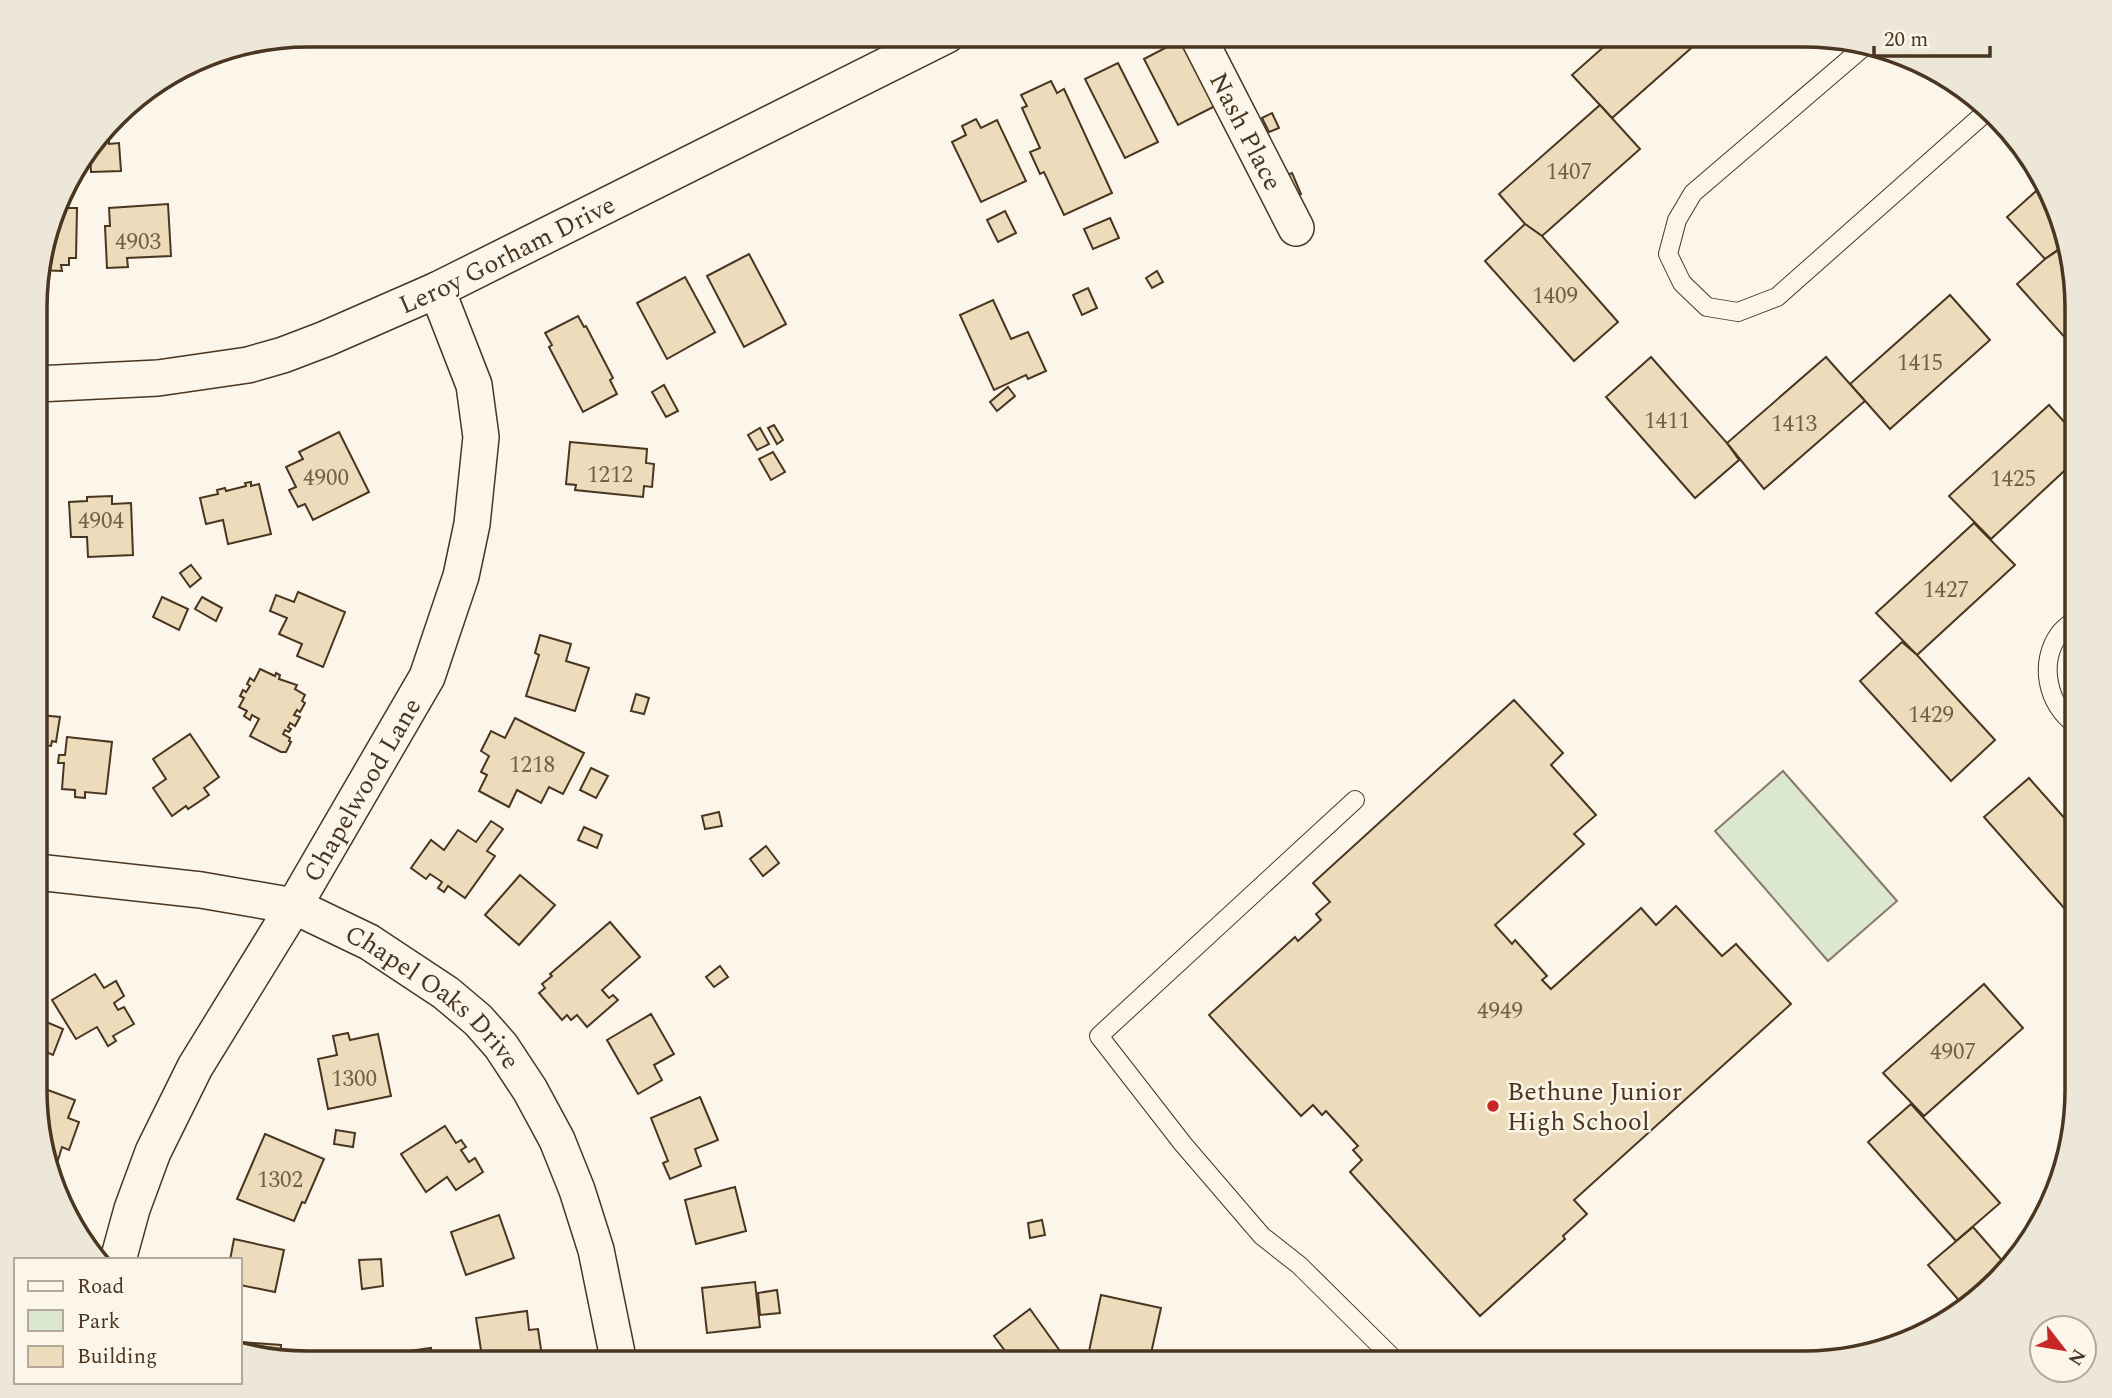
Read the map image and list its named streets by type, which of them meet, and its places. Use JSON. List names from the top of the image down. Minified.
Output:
{"streets":{"street":["Nash Place","Leroy Gorham Drive","Chapelwood Lane","Chapel Oaks Drive"]},"crossings":[["Leroy Gorham Drive","Chapelwood Lane"],["Chapelwood Lane","Chapel Oaks Drive"]],"places":["Bethune Junior High School"],"house_numbers":["1407","4903","1409","1415","1411","1413","1212","4900","1425","4904","1427","1429","1218","4949","4907","1300","1302"],"legend":["Road","Park","Building"],"scale_bar":"20 m","north":"bottom right"}
